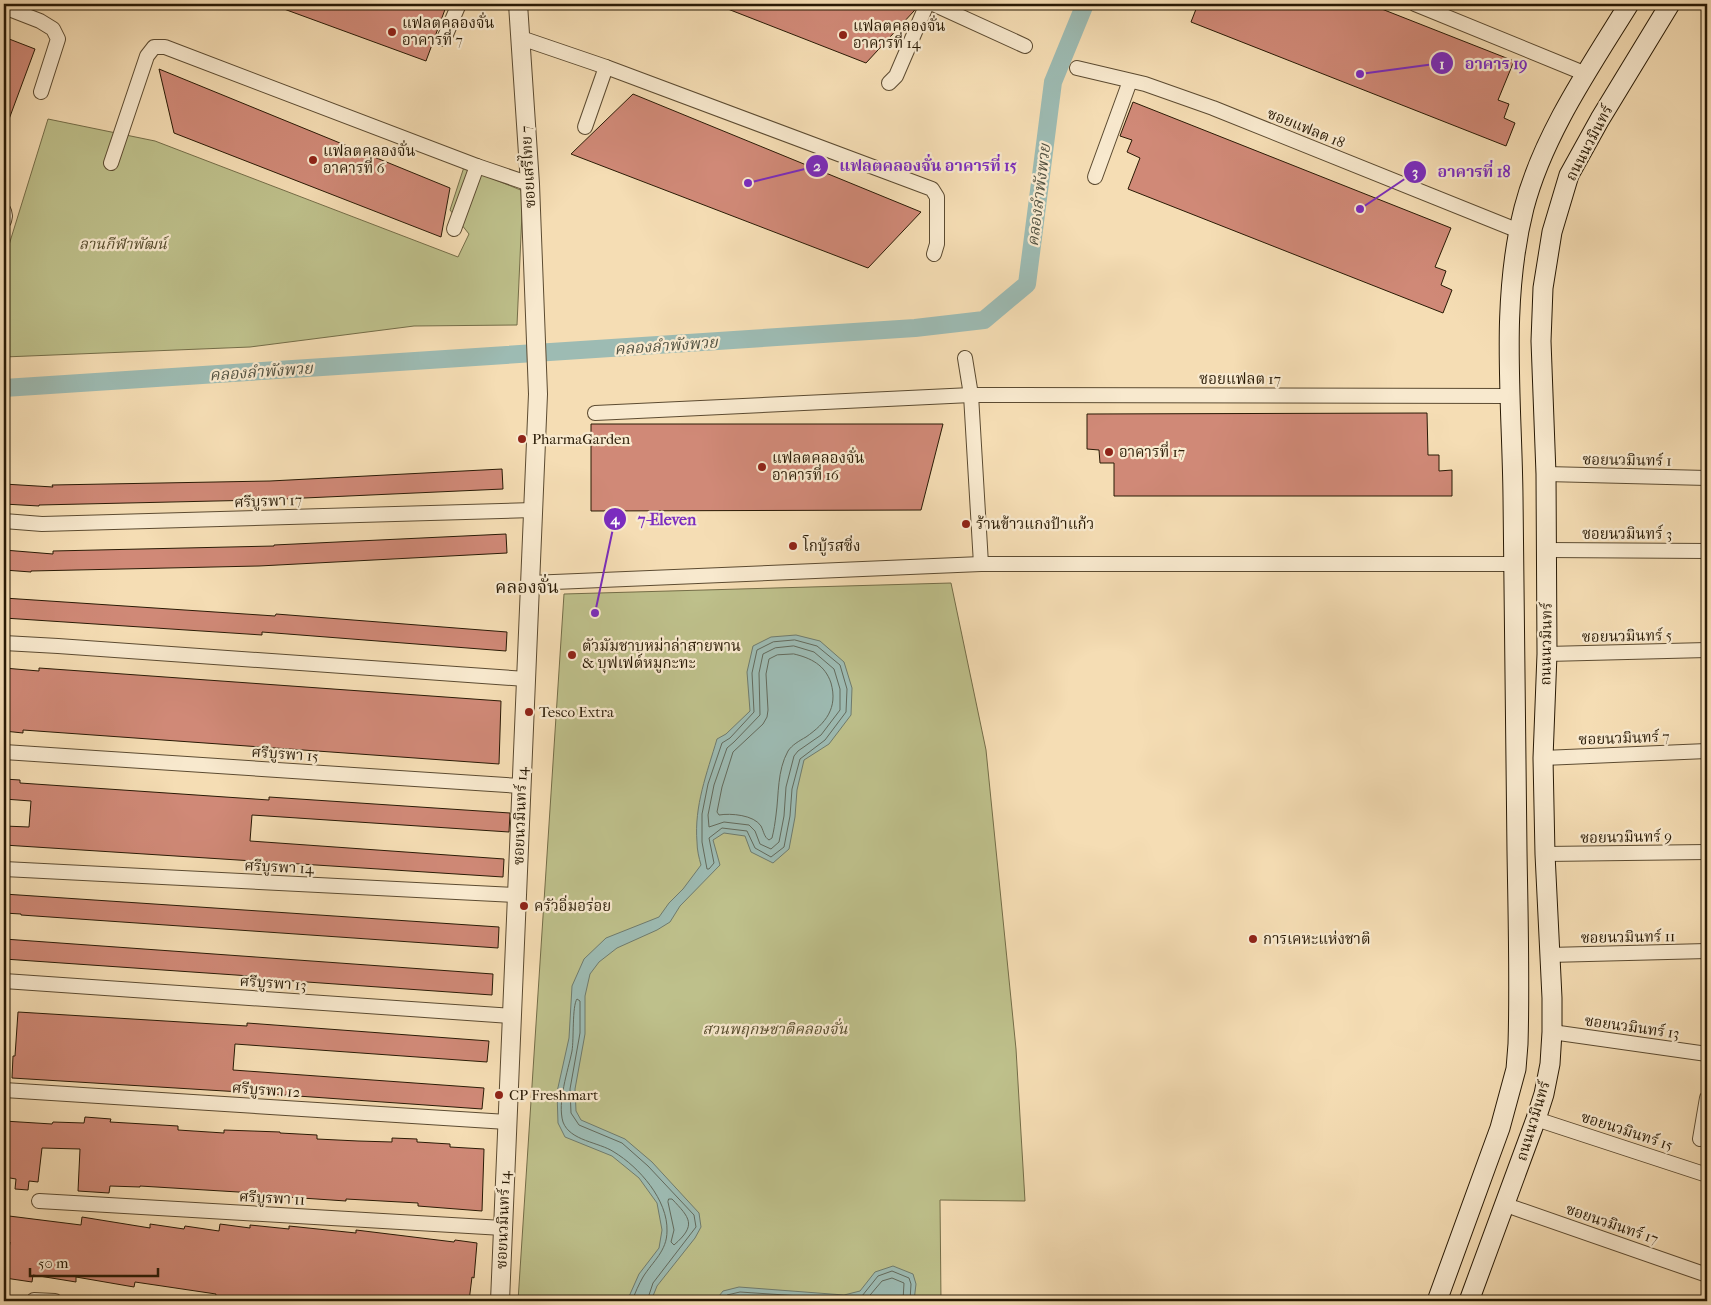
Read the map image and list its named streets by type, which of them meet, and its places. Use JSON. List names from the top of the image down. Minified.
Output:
{"streets":{"main road":["ถนนนวมินทร์"],"street":["ซอยแฟลต 18","ซอยเสรีไทย 7","ซอยแฟลต 17","ซอยนวมินทร์ 1","ศรีบูรพา 17","ซอยนวมินทร์ 3","ซอยนวมินทร์ 5","ซอยนวมินทร์ 7","ศรีบูรพา 15","ซอยนวมินทร์ 14","ซอยนวมินทร์ 9","ศรีบูรพา 14","ซอยนวมินทร์ 11","ศรีบูรพา 13","ซอยนวมินทร์ 13","ศรีบูรพา 12","ซอยนวมินทร์ 15","ศรีบูรพา 11","ซอยนวมินทร์ 17"]},"crossings":[["ซอยแฟลต 18","ถนนนวมินทร์"],["ถนนนวมินทร์","ซอยแฟลต 17"],["ถนนนวมินทร์","ซอยนวมินทร์ 1"],["ถนนนวมินทร์","ซอยนวมินทร์ 3"],["ถนนนวมินทร์","ซอยนวมินทร์ 5"],["ถนนนวมินทร์","ซอยนวมินทร์ 7"],["ถนนนวมินทร์","ซอยนวมินทร์ 9"],["ถนนนวมินทร์","ซอยนวมินทร์ 11"],["ถนนนวมินทร์","ซอยนวมินทร์ 13"],["ถนนนวมินทร์","ซอยนวมินทร์ 15"],["ถนนนวมินทร์","ซอยนวมินทร์ 17"],["ซอยเสรีไทย 7","ซอยนวมินทร์ 14"],["ศรีบูรพา 17","ซอยนวมินทร์ 14"],["ศรีบูรพา 15","ซอยนวมินทร์ 14"],["ซอยนวมินทร์ 14","ศรีบูรพา 14"],["ซอยนวมินทร์ 14","ศรีบูรพา 13"],["ซอยนวมินทร์ 14","ศรีบูรพา 12"],["ซอยนวมินทร์ 14","ศรีบูรพา 11"]],"districts":["คลองจั่น"],"water":["คลองลำพังพวย"],"parks":["ลานกีฬาพัฒน์","สวนพฤกษชาติคลองจั่น"],"places":["แฟลตคลองจั่น อาคารที่ 7","แฟลตคลองจั่น อาคารที่ 14","อาคาร 19","แฟลตคลองจั่น อาคารที่ 6","แฟลตคลองจั่น อาคารที่ 15","อาคารที่ 18","PharmaGarden","อาคารที่ 17","แฟลตคลองจั่น อาคารที่ 16","ร้านข้าวแกงป้าแก้ว","โกบู้รสซิ่ง","7-Eleven","ตัวมัมชาบูหม่าล่าสายพาน & บุฟเฟต์หมูกะทะ","Tesco Extra","ครัวอิ่มอร่อย","การเคหะแห่งชาติ","CP Freshmart"],"scale_bar":"50 m"}
